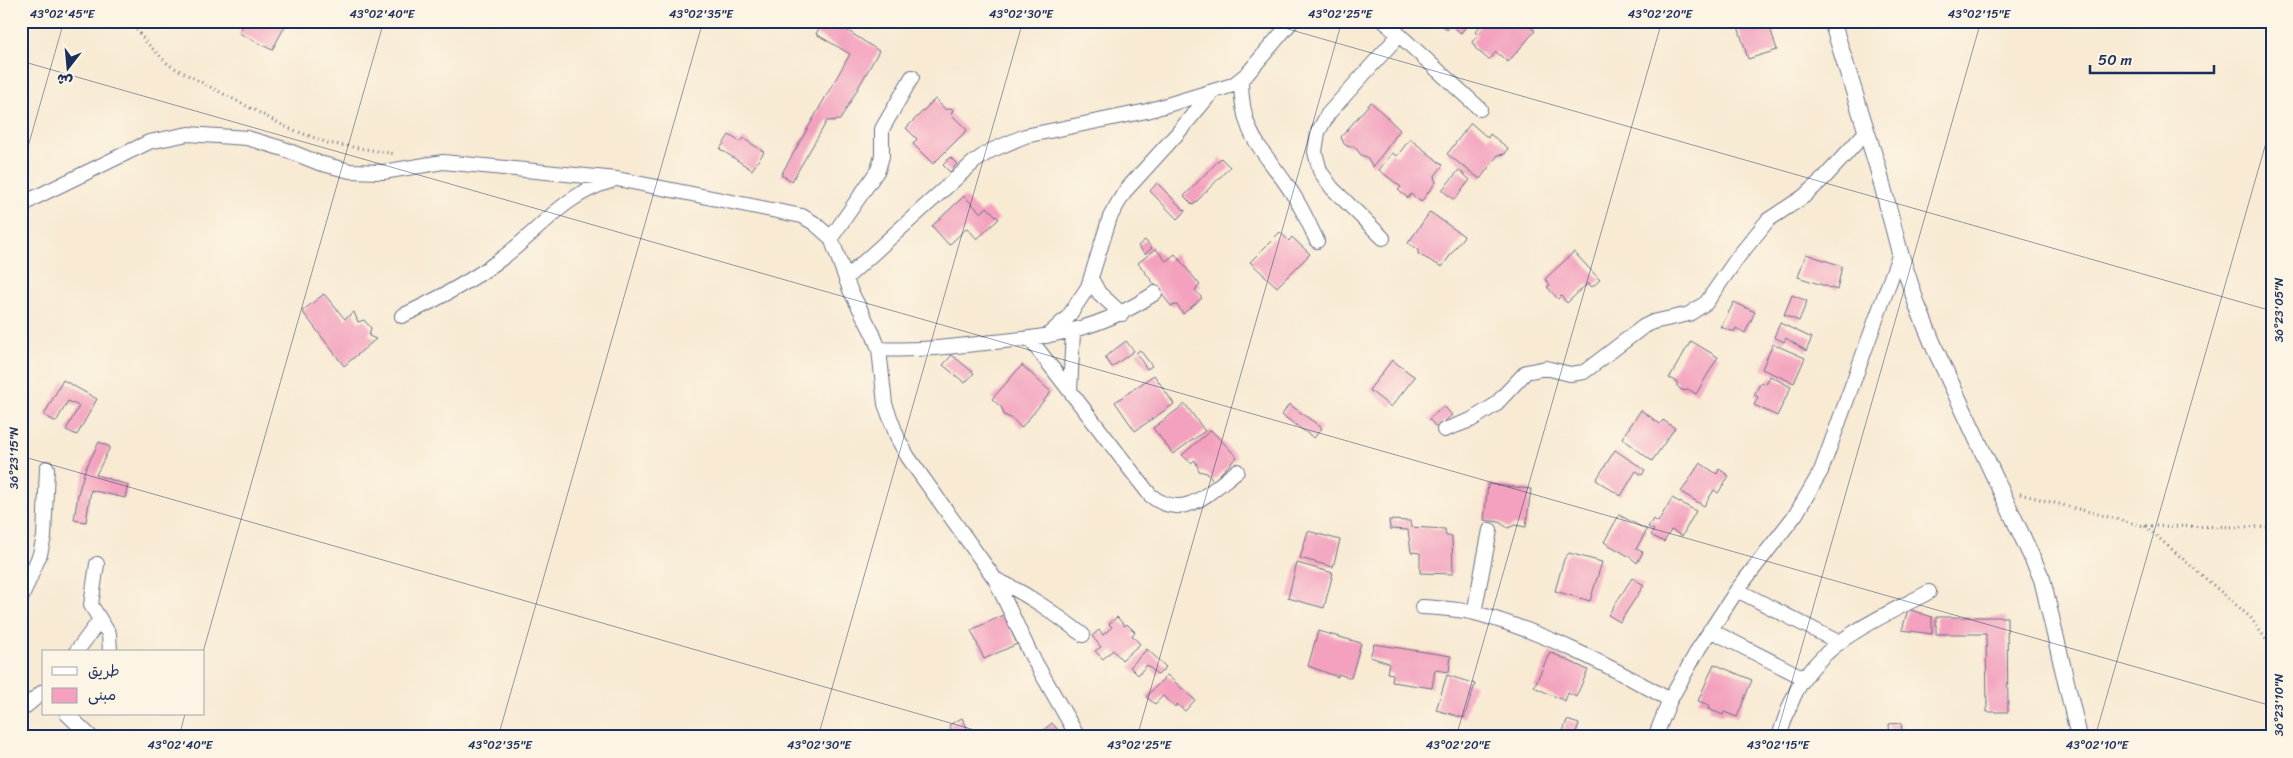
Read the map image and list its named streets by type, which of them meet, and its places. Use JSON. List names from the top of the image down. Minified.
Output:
{"legend":["طريق","مبنى"],"scale_bar":"50 m","north":"bottom","coordinates":["43°02'45\"E","43°02'40\"E","43°02'35\"E","43°02'30\"E","43°02'25\"E","43°02'20\"E","43°02'15\"E","36°23'05\"N","36°23'15\"N","36°23'10\"N","43°02'10\"E"]}
